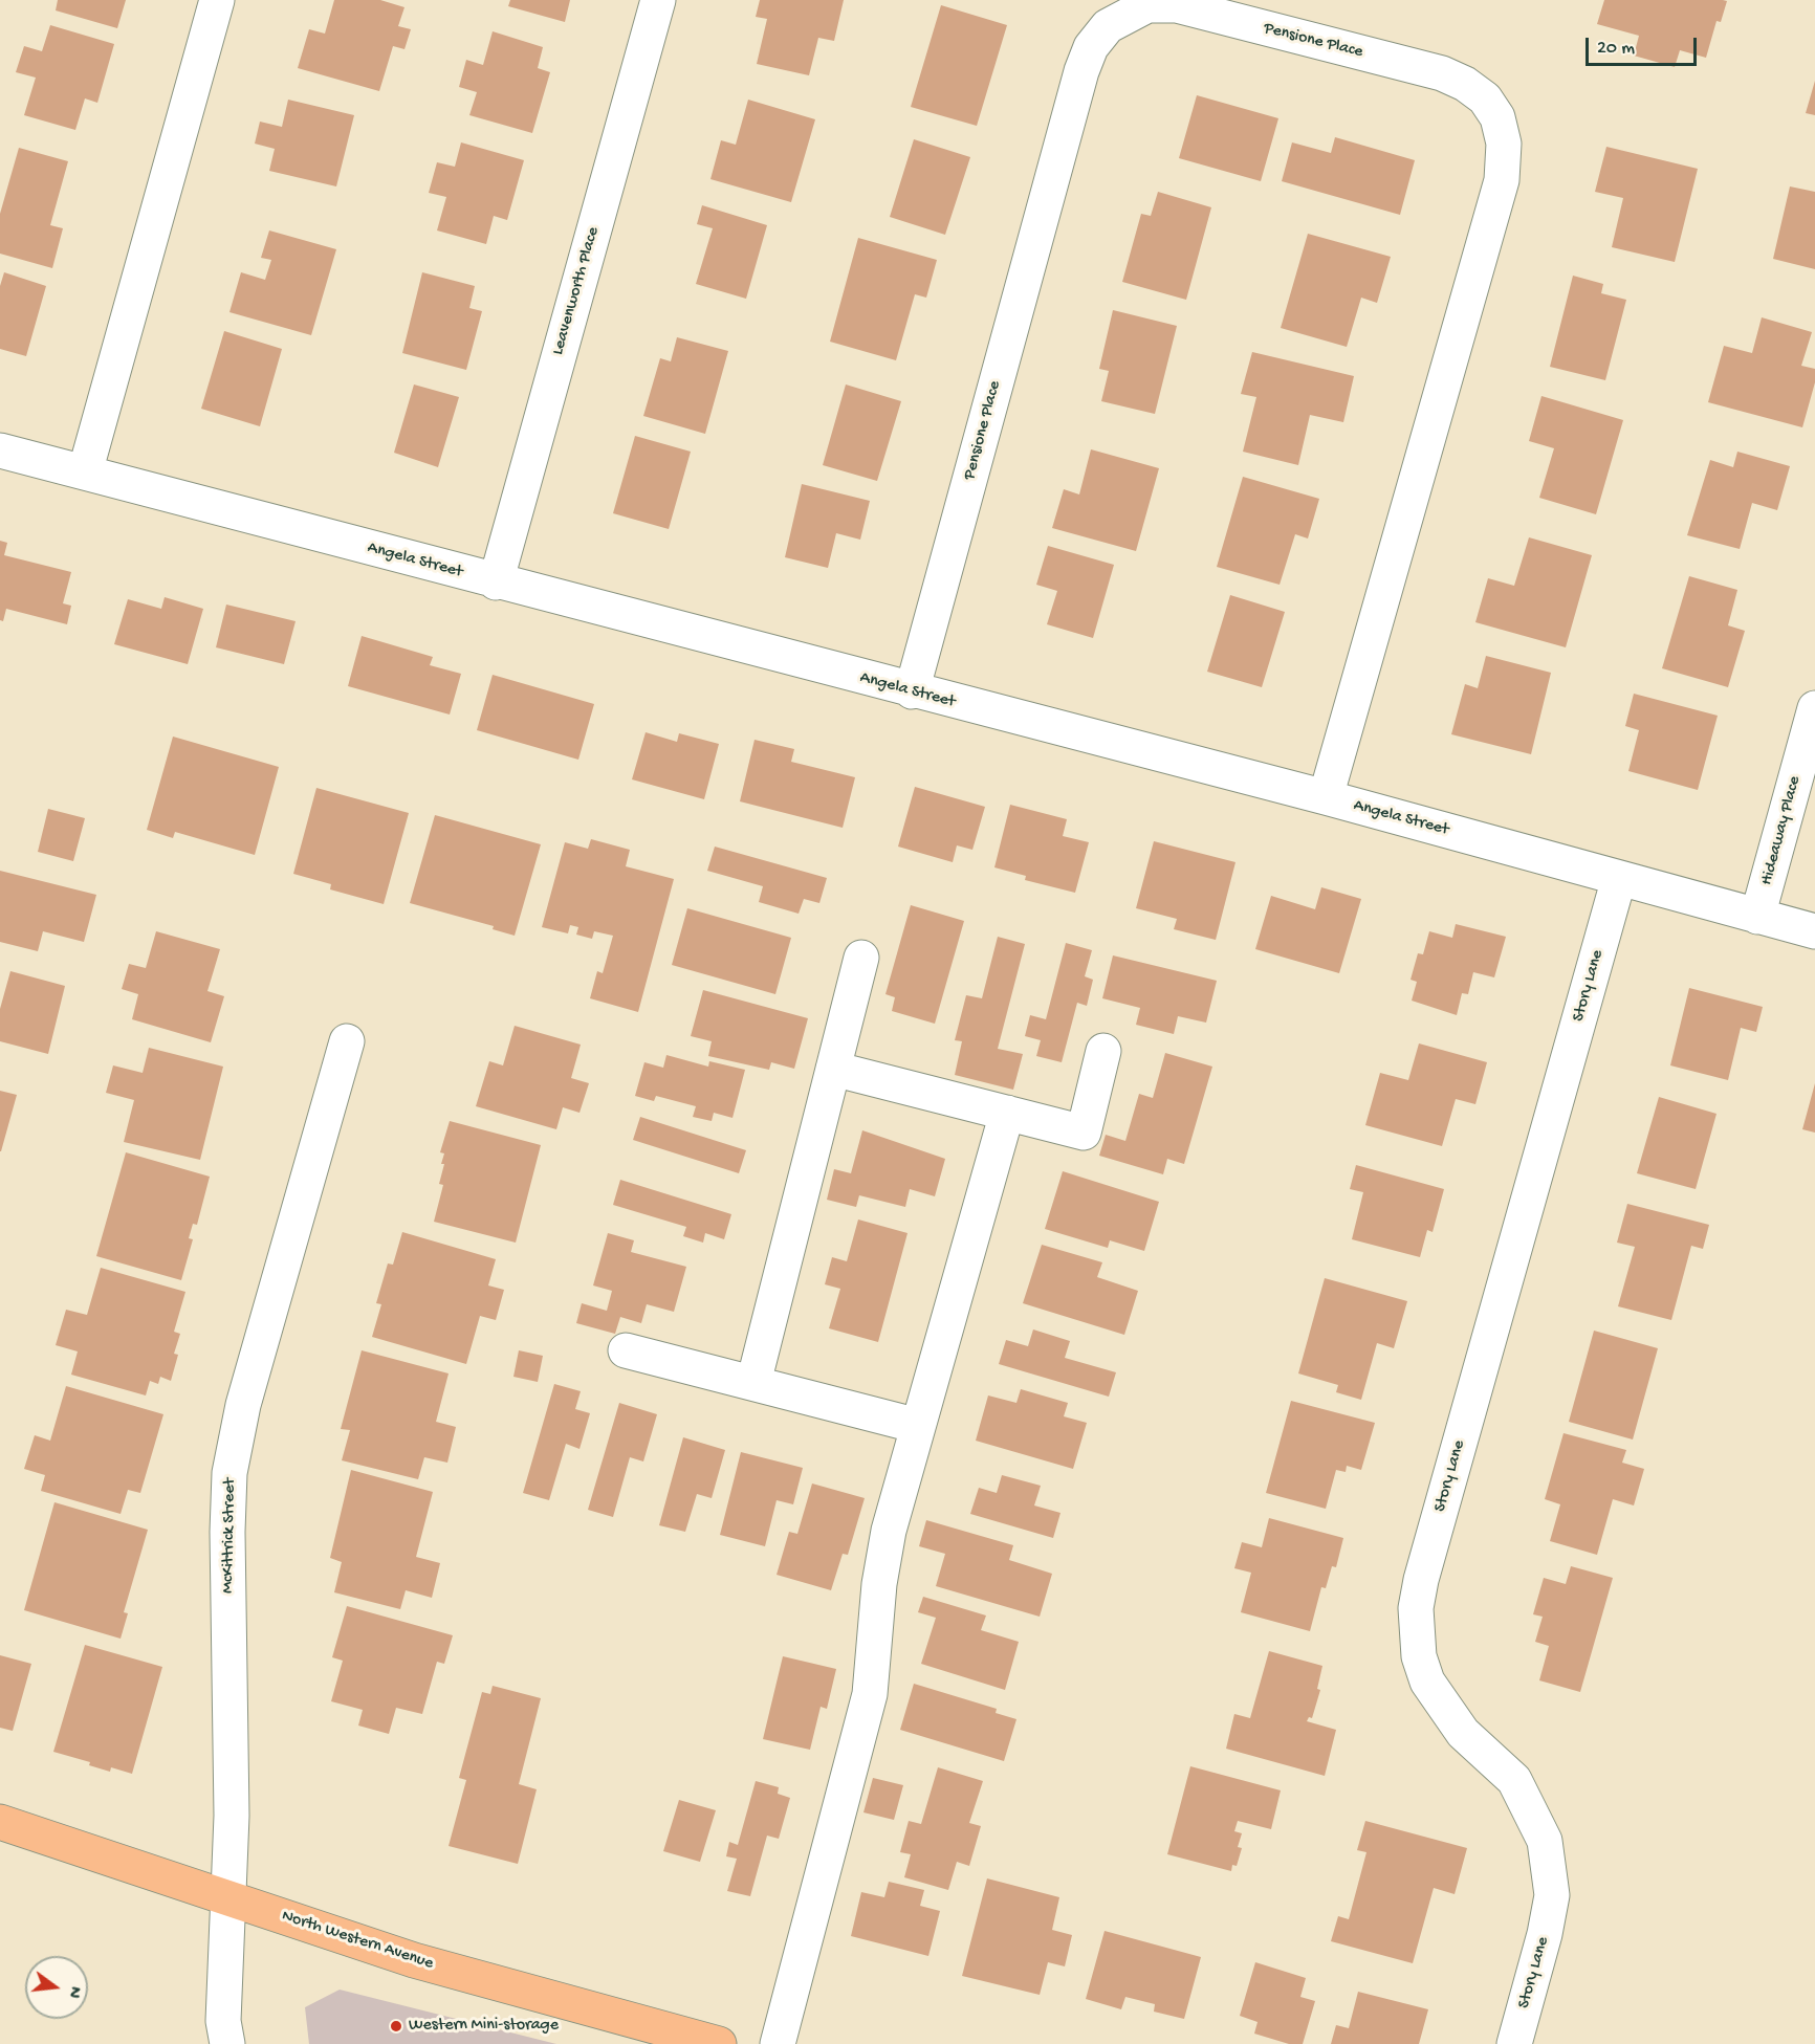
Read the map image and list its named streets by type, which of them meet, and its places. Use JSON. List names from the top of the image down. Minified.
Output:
{"streets":{"main road":["North Western Avenue"],"street":["Pensione Place","Leavenworth Place","Angela Street","Hideaway Place","Story Lane","McKittrick Street"]},"crossings":[["Pensione Place","Angela Street"],["Leavenworth Place","Angela Street"],["Angela Street","Hideaway Place"],["Angela Street","Story Lane"],["McKittrick Street","North Western Avenue"]],"places":["Western Mini-storage"],"scale_bar":"20 m","north":"right"}
